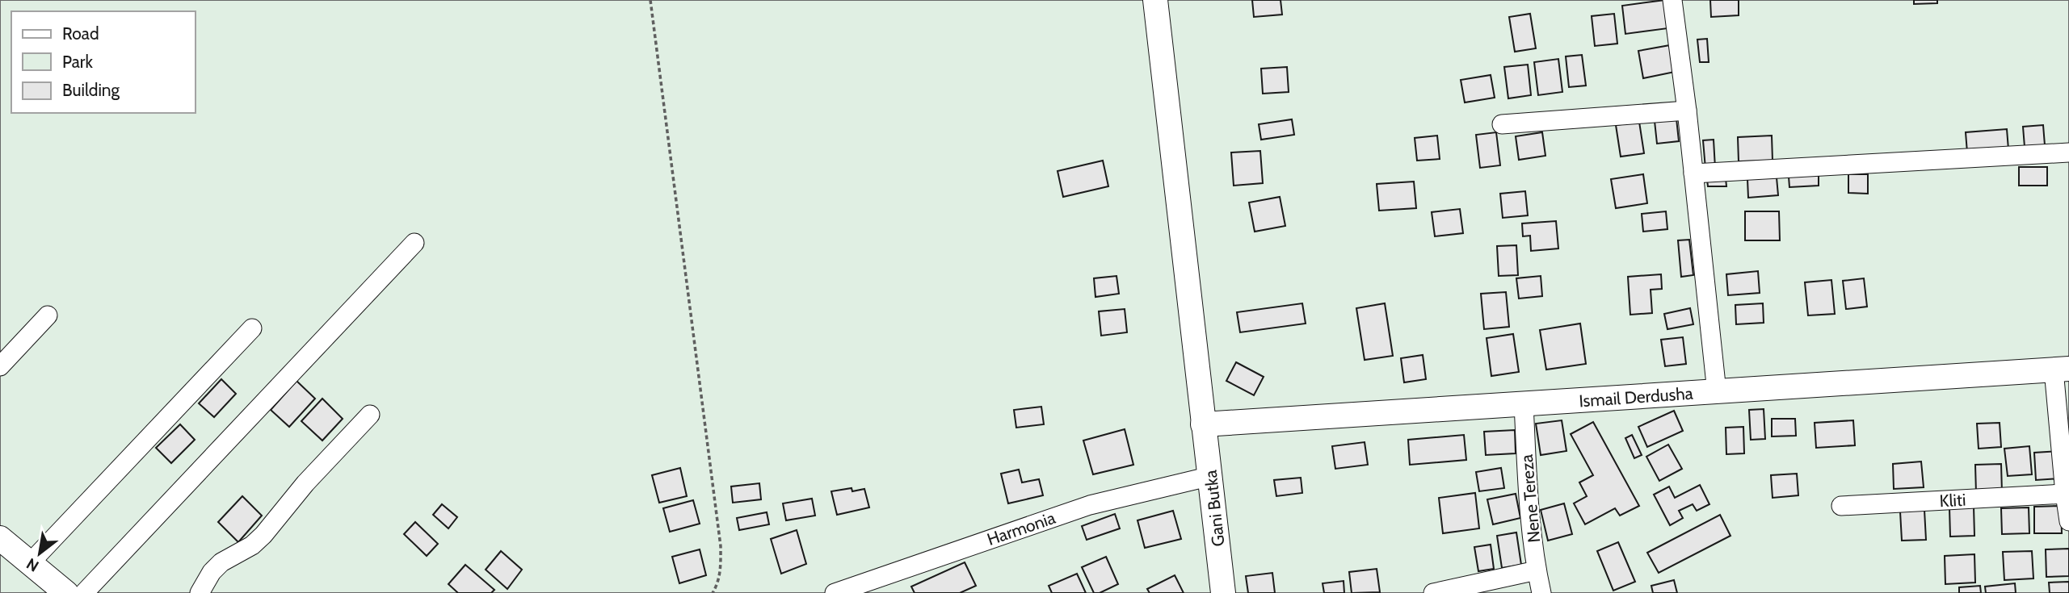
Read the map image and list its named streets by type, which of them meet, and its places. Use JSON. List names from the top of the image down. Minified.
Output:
{"streets":{"main road":["Ismail Derdusha","Gani Butka"],"street":["Nene Tereza","Kliti","Harmonia"]},"crossings":[["Ismail Derdusha","Nene Tereza"],["Ismail Derdusha","Gani Butka"],["Gani Butka","Harmonia"]],"legend":["Road","Park","Building"],"north":"bottom left"}
